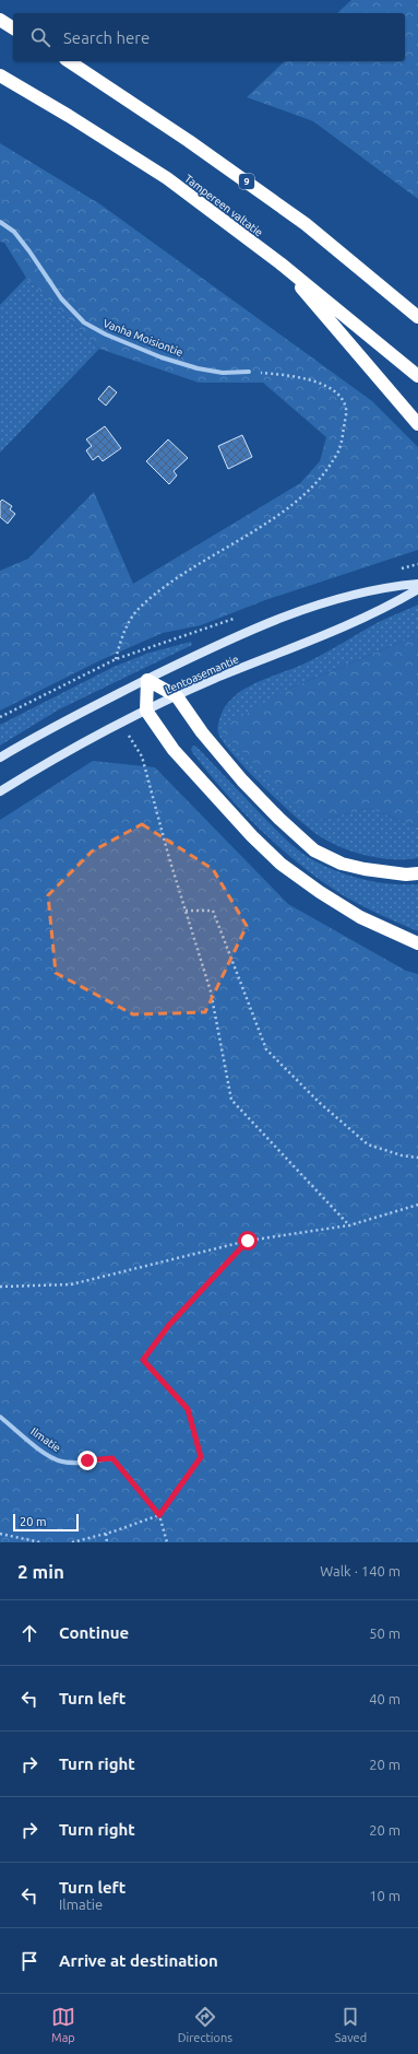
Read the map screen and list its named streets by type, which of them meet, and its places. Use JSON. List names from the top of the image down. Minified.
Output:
{"streets":{"highway":["9","Tampereen valtatie"],"main road":["Lentoasemantie"],"street":["Vanha Moisiontie","Ilmatie"]},"scale_bar":"20 m","page":{"search":"Search here","scale":"20 m","heading":["2 min","Walk · 140 m"],"list":[["Continue","50 m"],["Turn left","40 m"],["Turn right","20 m"],["Turn right","20 m"],["Turn left","Ilmatie","10 m"],"Arrive at destination"],"nav":["Map","Directions","Saved"]}}
